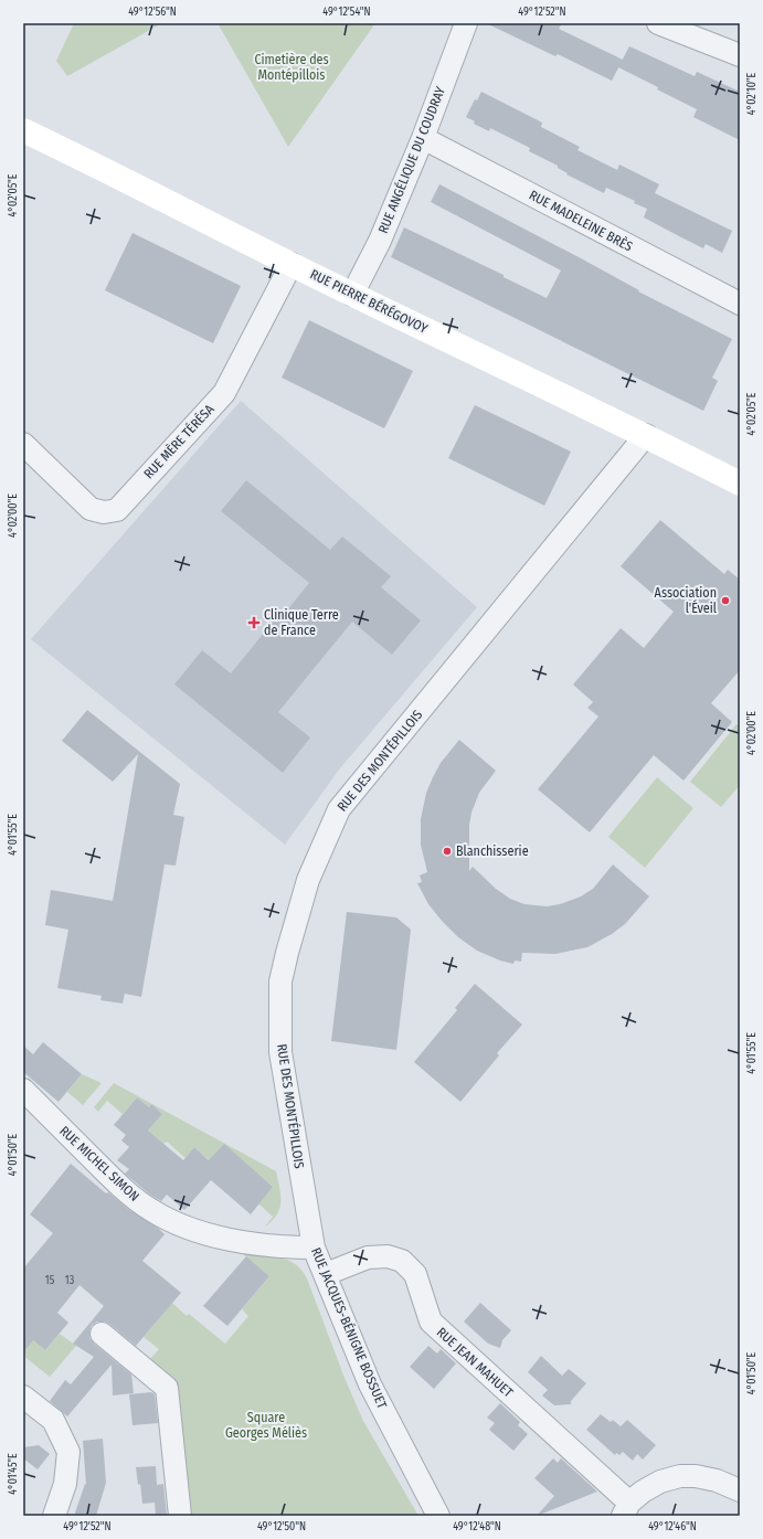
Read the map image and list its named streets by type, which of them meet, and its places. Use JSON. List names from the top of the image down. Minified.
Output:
{"streets":{"street":["RUE ANGÉLIQUE DU COUDRAY","RUE MADELEINE BRÈS","RUE PIERRE BÉRÉGOVOY","RUE MÈRE TÉRÉSA","RUE DES MONTÉPILLOIS","RUE MICHEL SIMON","RUE JACQUES-BÉNIGNE BOSSUET","RUE JEAN MAHUET"]},"crossings":[["RUE ANGÉLIQUE DU COUDRAY","RUE MADELEINE BRÈS"],["RUE ANGÉLIQUE DU COUDRAY","RUE PIERRE BÉRÉGOVOY"],["RUE PIERRE BÉRÉGOVOY","RUE MÈRE TÉRÉSA"],["RUE PIERRE BÉRÉGOVOY","RUE DES MONTÉPILLOIS"],["RUE DES MONTÉPILLOIS","RUE JACQUES-BÉNIGNE BOSSUET"],["RUE MICHEL SIMON","RUE JACQUES-BÉNIGNE BOSSUET"],["RUE JACQUES-BÉNIGNE BOSSUET","RUE JEAN MAHUET"]],"parks":["Cimetière des Montépillois","Square Georges Méliès"],"places":{"other":["Association l'Éveil","Blanchisserie"],"health":["Clinique Terre de France"]},"house_numbers":["15","13"],"coordinates":["49°12'56\"N","49°12'54\"N","49°12'52\"N","4°02'10\"E","4°02'05\"E","4°02'00\"E","4°01'55\"E","4°01'50\"E","4°01'45\"E","49°12'50\"N","49°12'48\"N","49°12'46\"N"]}
